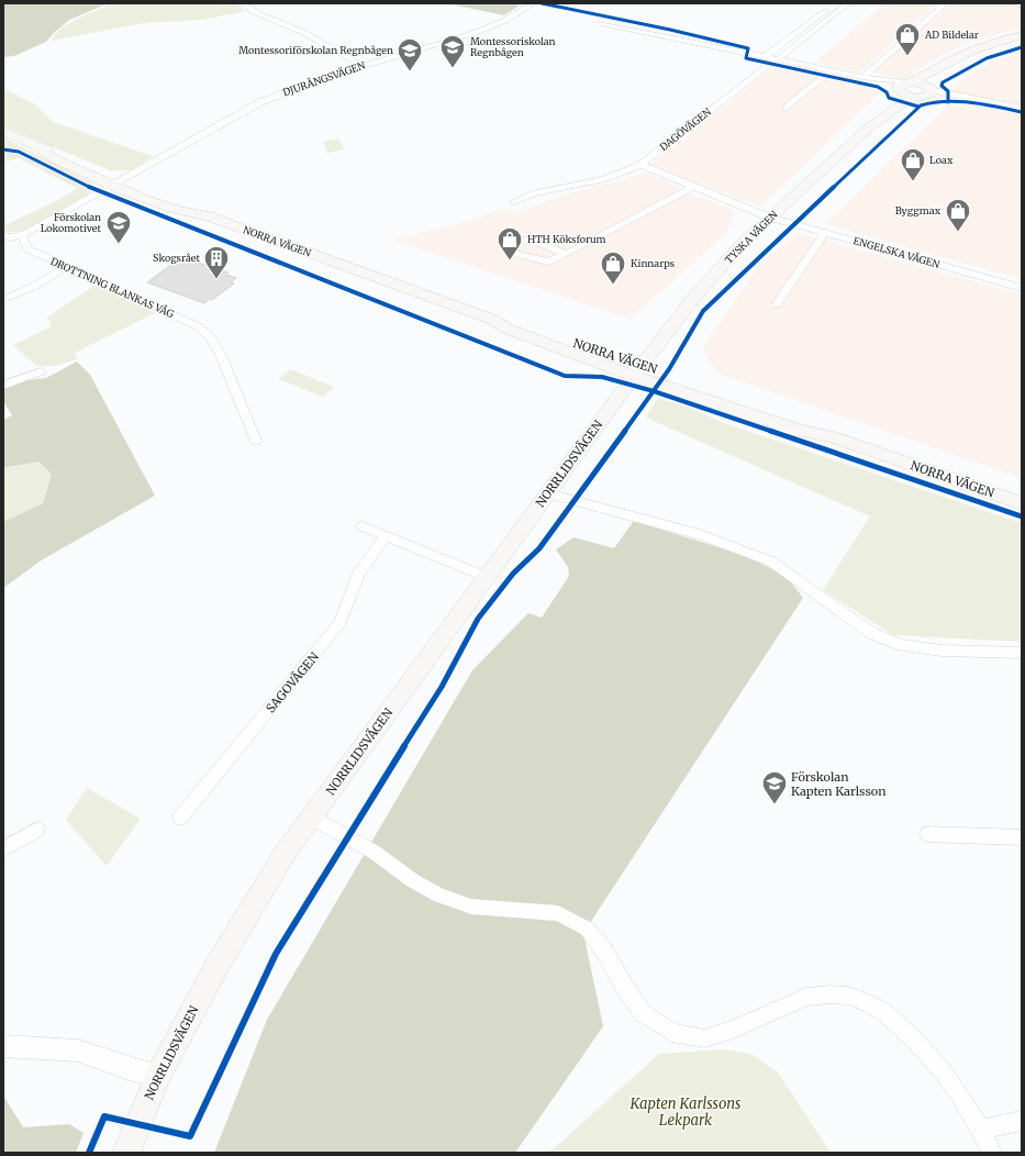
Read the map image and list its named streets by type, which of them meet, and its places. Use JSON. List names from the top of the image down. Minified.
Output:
{"streets":{"main road":["TYSKA VÄGEN","NORRA VÄGEN","NORRLIDSVÄGEN"],"street":["DJURÄNGSVÄGEN","DAGÖVÄGEN","ENGELSKA VÄGEN","DROTTNING BLANKAS VÄG","SAGOVÄGEN"]},"crossings":[["DJURÄNGSVÄGEN","NORRA VÄGEN"],["TYSKA VÄGEN","NORRA VÄGEN"],["TYSKA VÄGEN","ENGELSKA VÄGEN"],["TYSKA VÄGEN","NORRLIDSVÄGEN"],["NORRA VÄGEN","NORRLIDSVÄGEN"]],"parks":["Kapten Karlssons Lekpark"],"places":{"shop":["AD Bildelar","Loax","Byggmax","HTH Köksforum","Kinnarps"],"school or university":["Montessoriskolan Regnbågen","Montessoriförskolan Regnbågen","Förskolan Lokomotivet","Förskolan Kapten Karlsson"],"building":["Skogsrået"]}}
